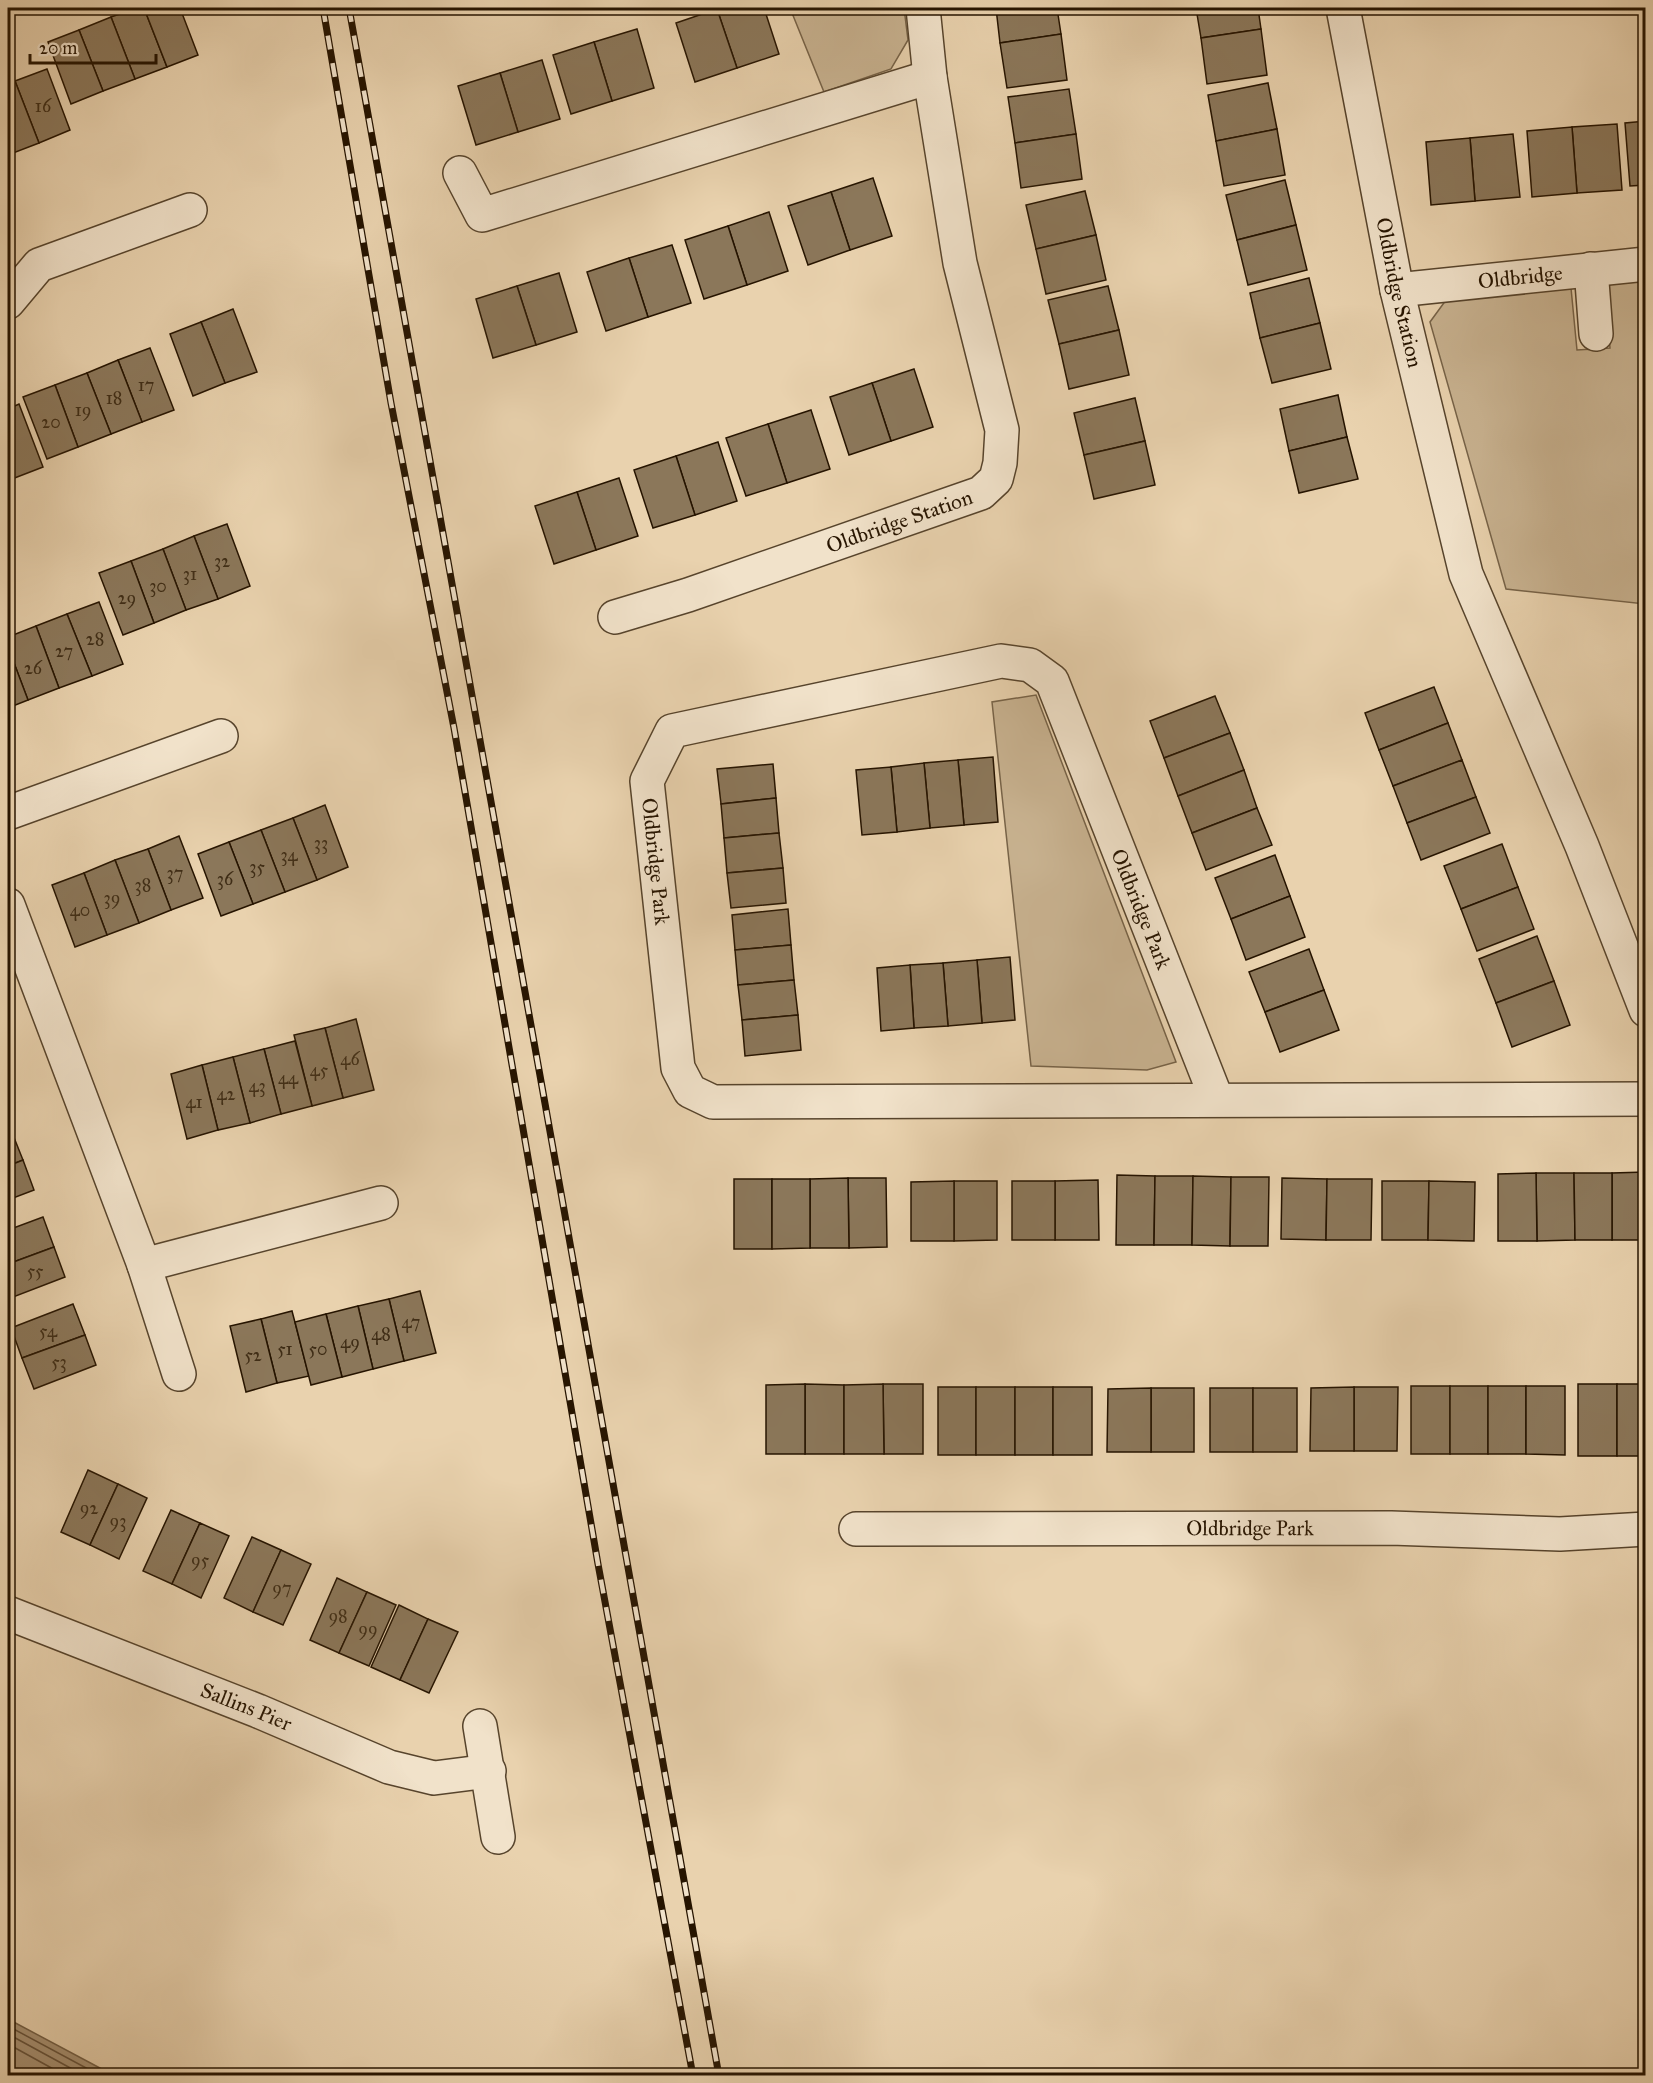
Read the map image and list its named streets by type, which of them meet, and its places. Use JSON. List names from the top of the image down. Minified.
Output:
{"streets":{"street":["Oldbridge","Oldbridge Station","Oldbridge Park","Sallins Pier"]},"crossings":[["Oldbridge","Oldbridge Station"]],"house_numbers":["16","17","18","19","20","32","31","30","29","28","27","26","33","34","35","37","36","38","39","40","46","45","44","43","42","41","55","47","54","48","49","51","50","52","53","92","93","95","97","98","99"],"scale_bar":"20 m"}
